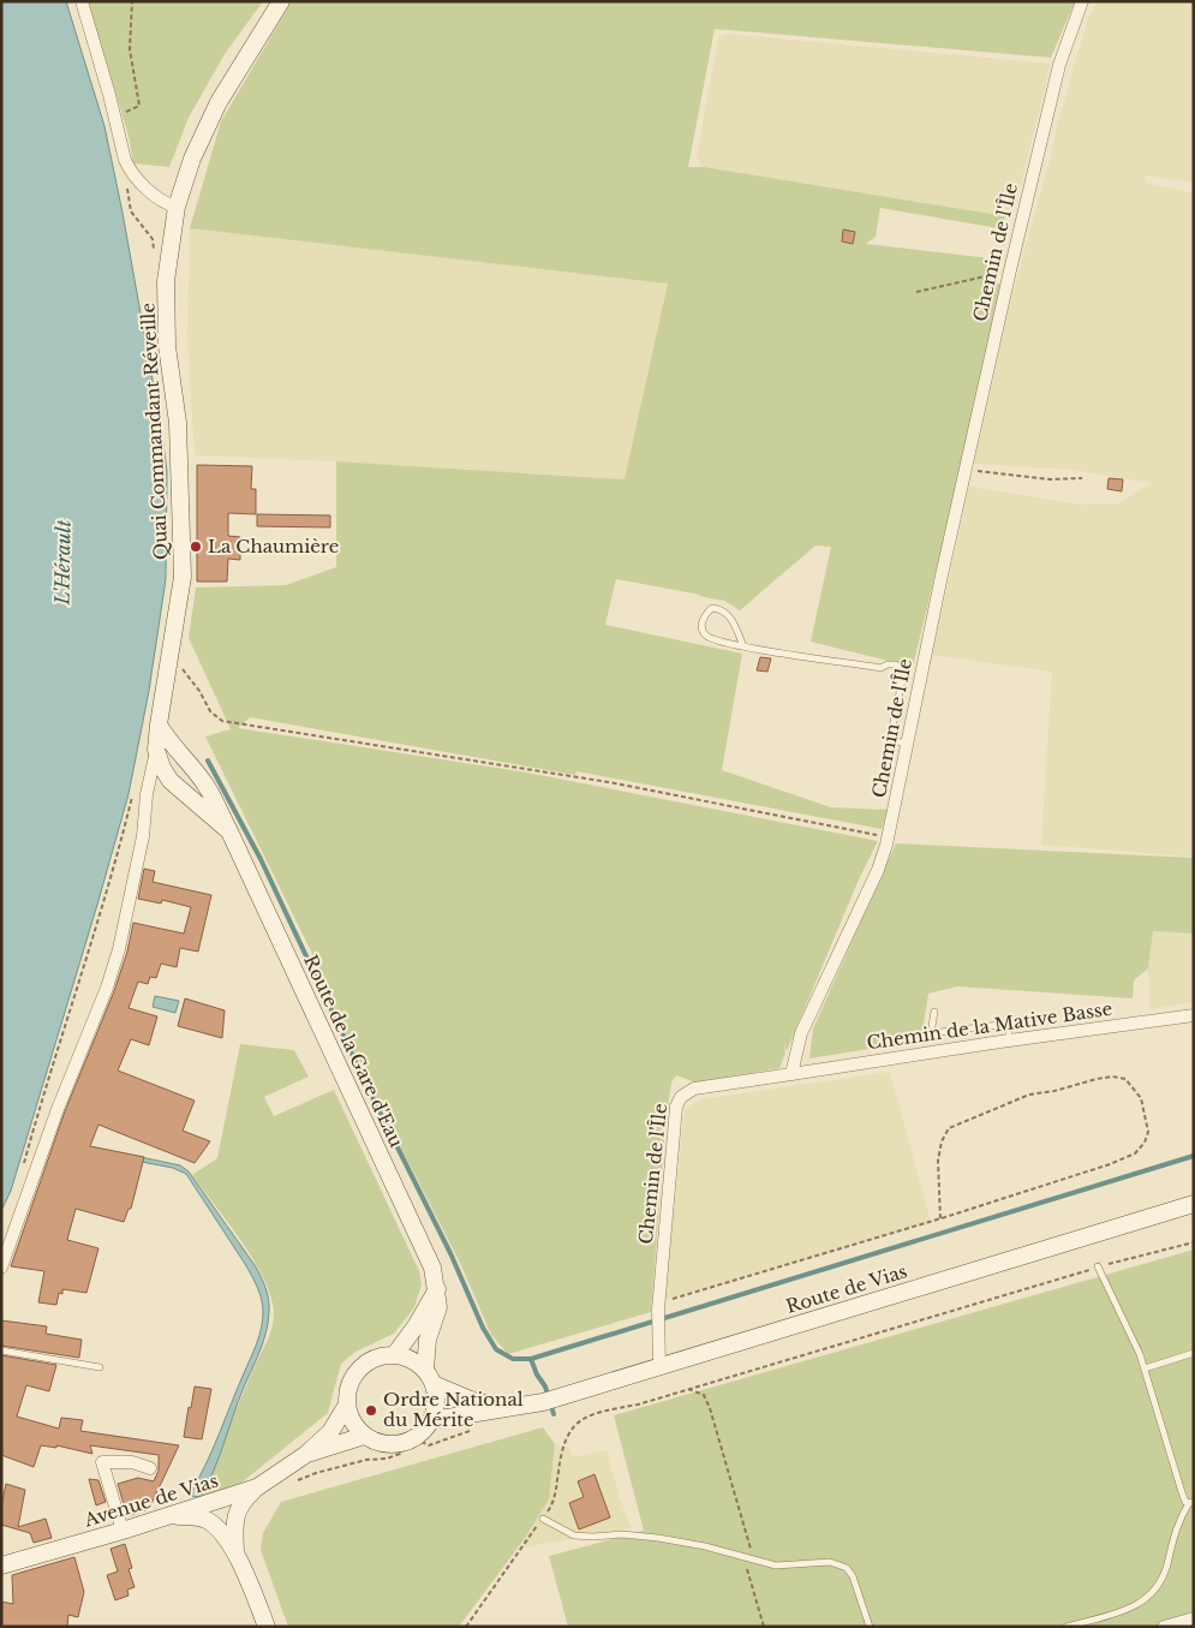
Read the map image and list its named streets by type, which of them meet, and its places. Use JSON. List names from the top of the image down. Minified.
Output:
{"streets":{"main road":["Quai Commandant Réveille","Route de la Gare d'Eau","Route de Vias","Avenue de Vias"],"street":["Chemin de l'Île","Chemin de la Mative Basse"]},"crossings":[["Chemin de l'Île","Chemin de la Mative Basse"],["Chemin de l'Île","Route de Vias"],["Quai Commandant Réveille","Route de la Gare d'Eau"],["Route de la Gare d'Eau","Route de Vias"],["Route de la Gare d'Eau","Avenue de Vias"],["Route de Vias","Avenue de Vias"]],"water":["L'Hérault"],"places":["La Chaumière","Ordre National du Mérite"]}
